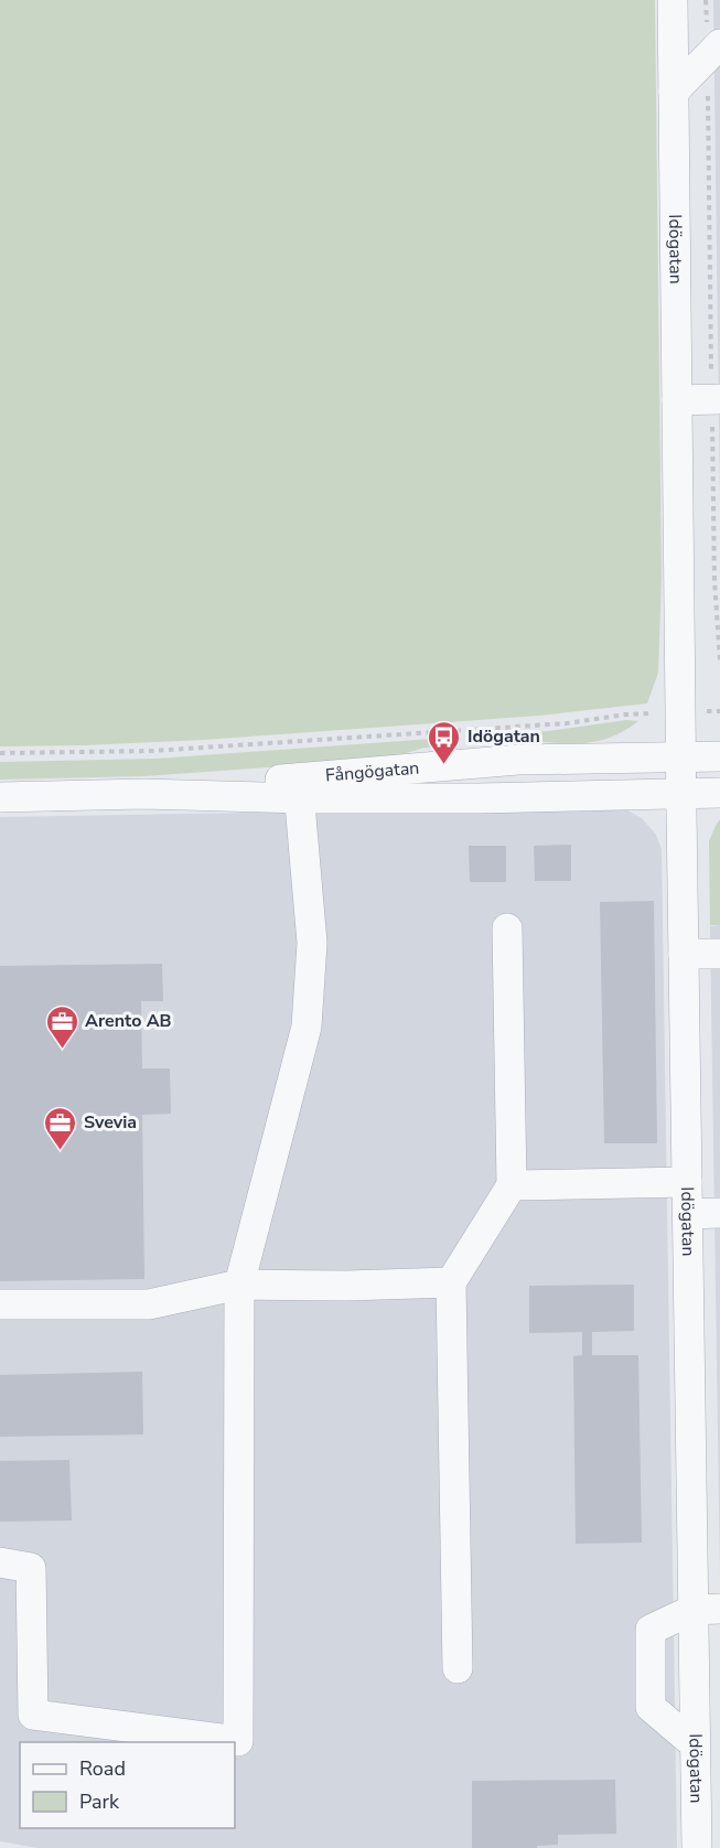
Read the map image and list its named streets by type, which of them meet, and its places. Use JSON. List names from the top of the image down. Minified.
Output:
{"streets":{"street":["Idögatan","Fångögatan"]},"crossings":[["Idögatan","Fångögatan"]],"places":{"bus stop":["Idögatan"],"office":["Arento AB","Svevia"]},"legend":["Road","Park"]}
